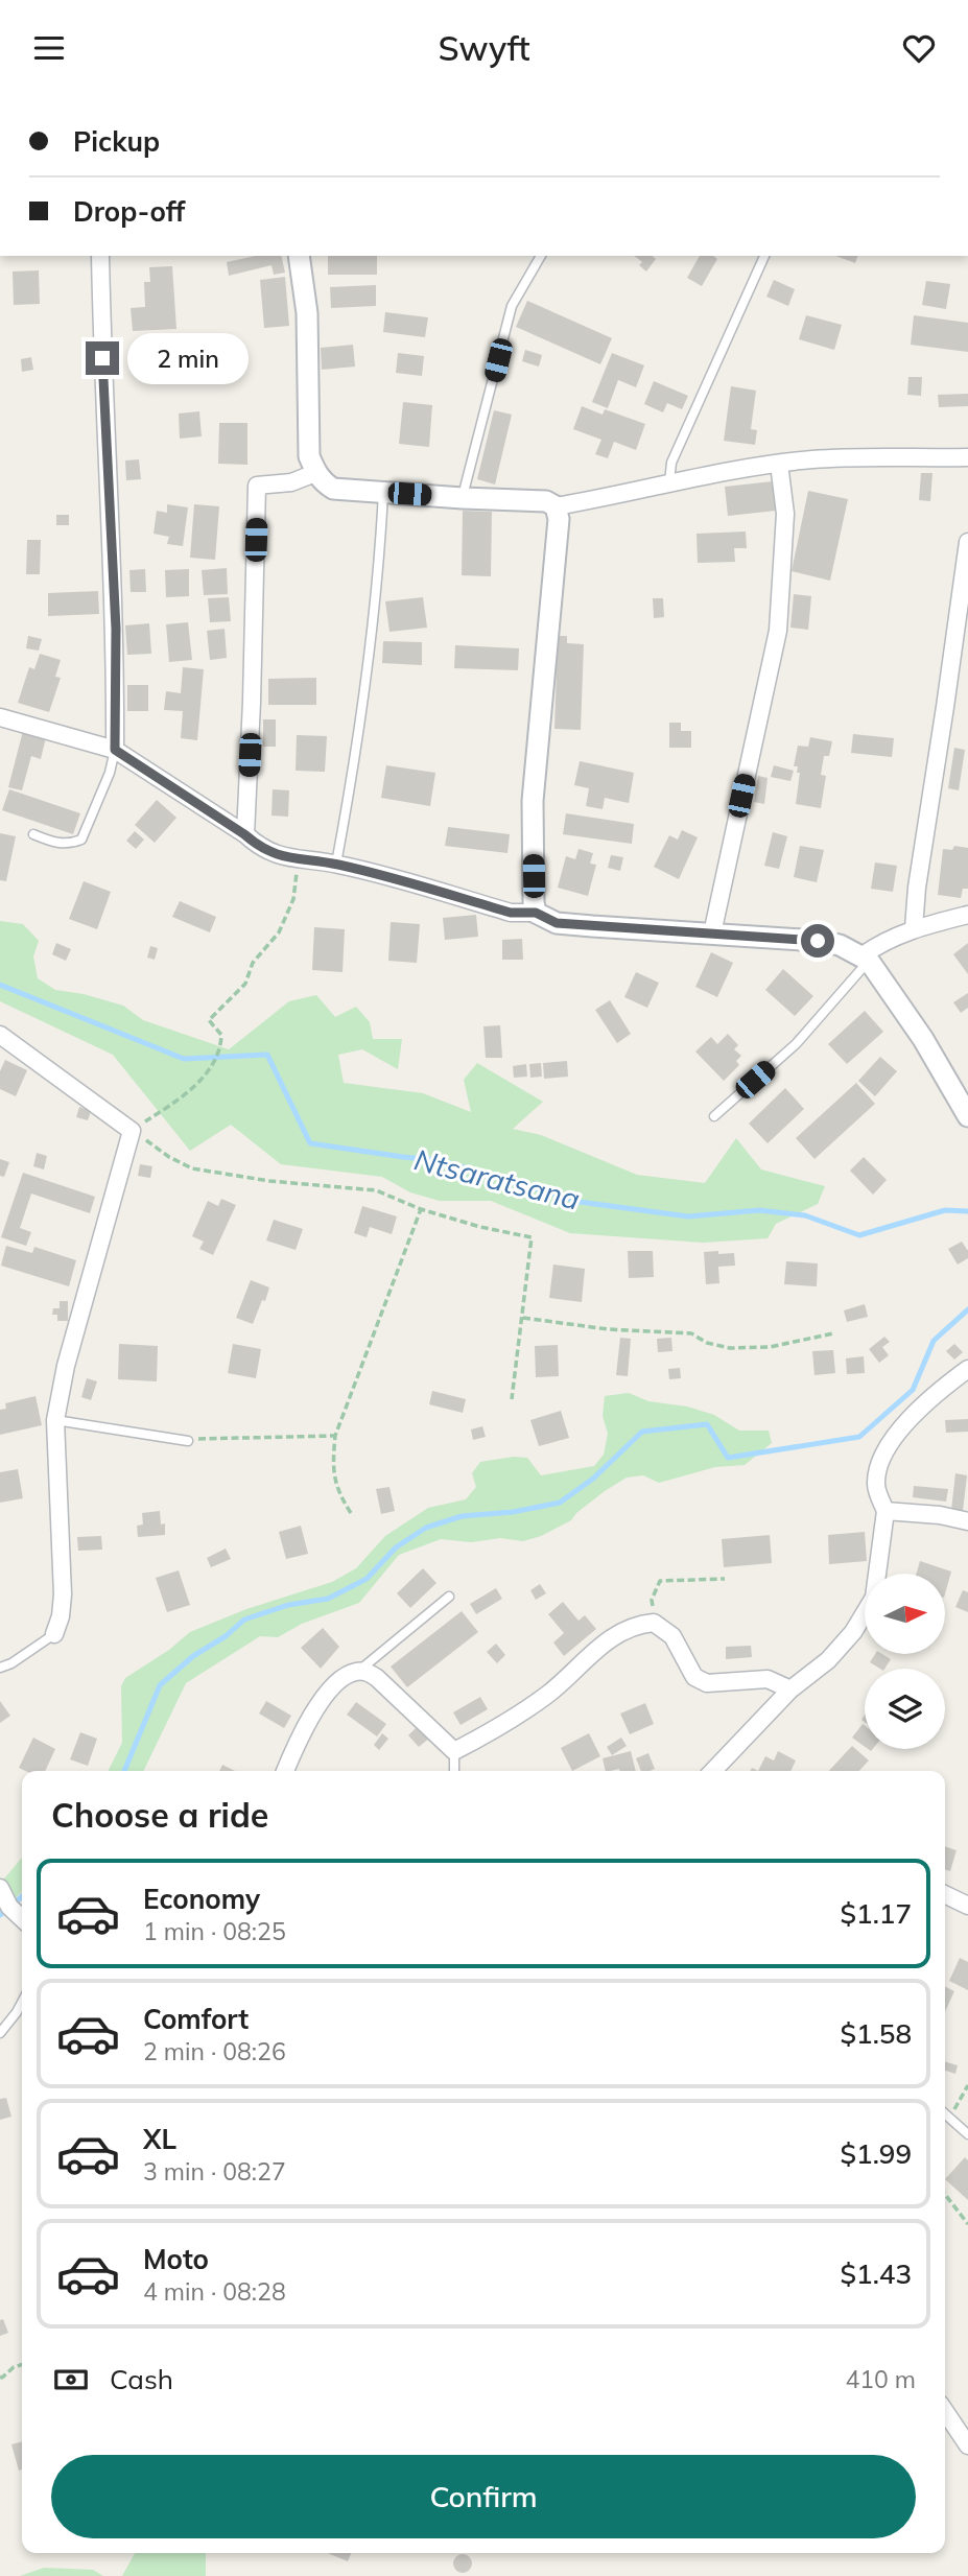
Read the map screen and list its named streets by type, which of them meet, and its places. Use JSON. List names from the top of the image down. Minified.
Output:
{"water":["Ntsaratsana"],"north":"right","page":{"header":"Swyft","banner":["Pickup","Drop-off"],"bubble":"2 min","heading":"Choose a ride","list":[{"name":"Economy","note":"1 min · 08:25","value":"$1.17"},{"name":"Comfort","note":"2 min · 08:26","value":"$1.58"},{"name":"XL","note":"3 min · 08:27","value":"$1.99"},{"name":"Moto","note":"4 min · 08:28","value":"$1.43"}],"pay":["Cash","410 m"],"buttons":"Confirm"}}
